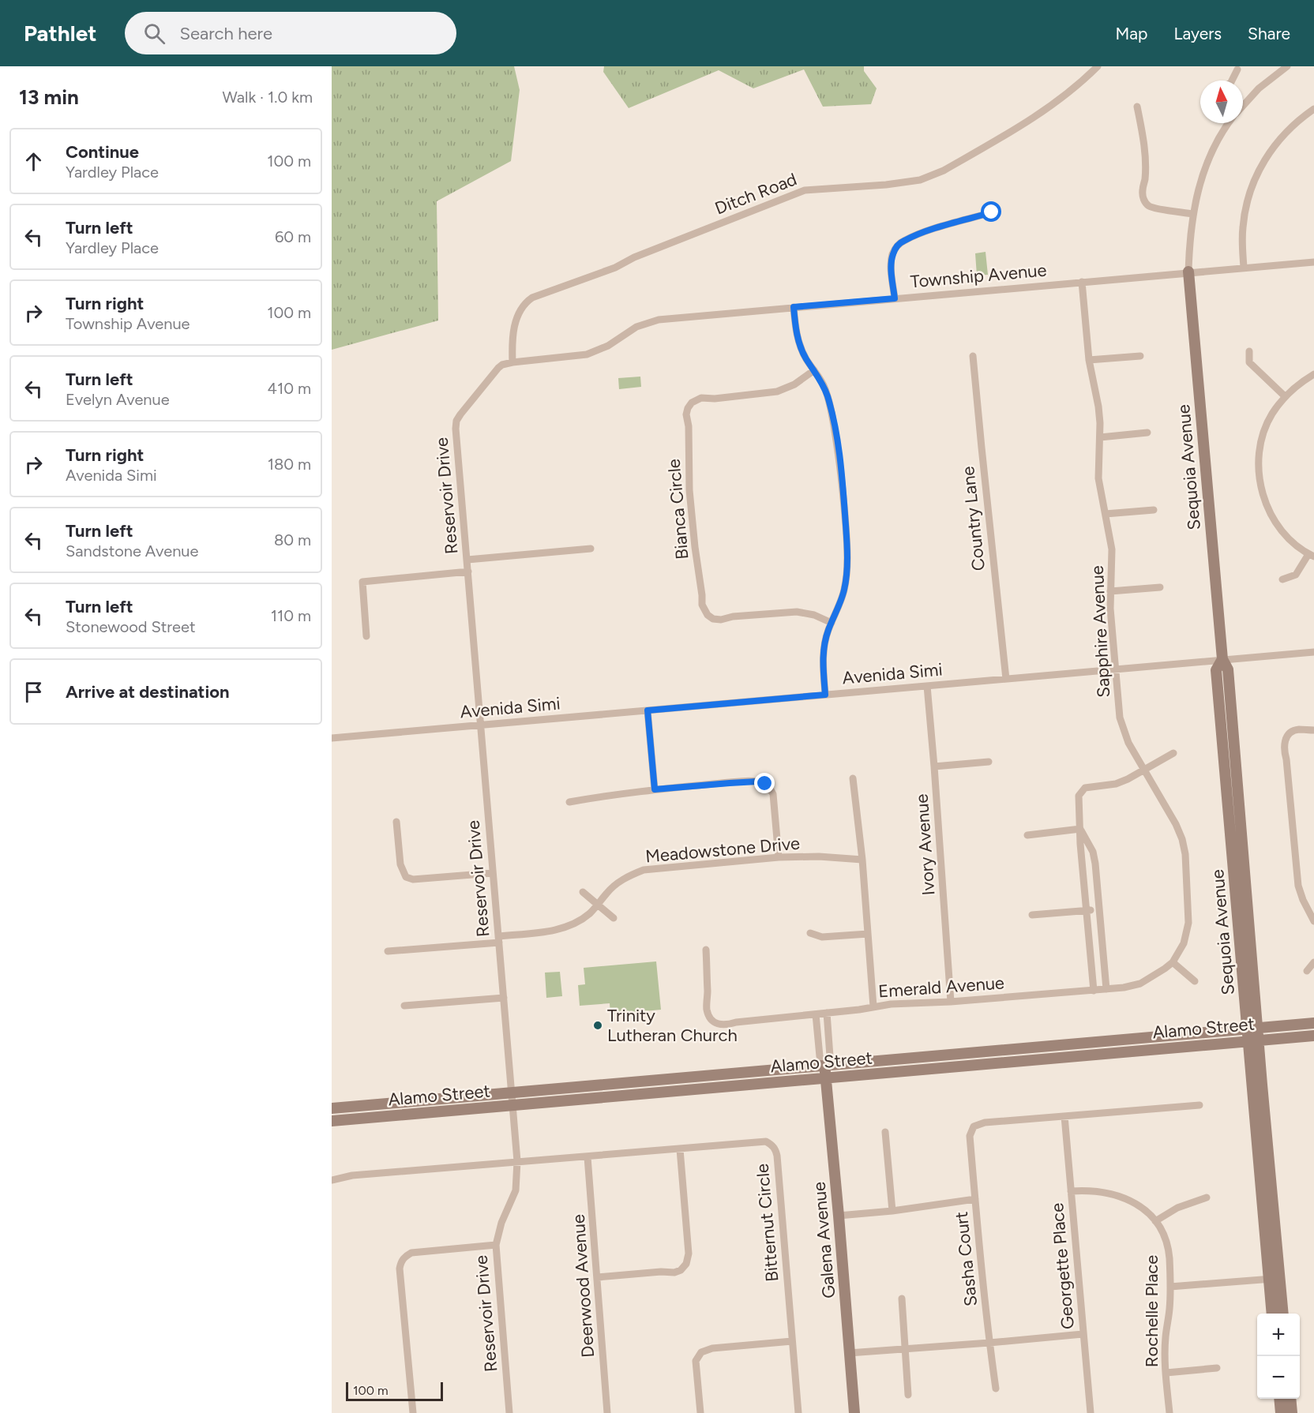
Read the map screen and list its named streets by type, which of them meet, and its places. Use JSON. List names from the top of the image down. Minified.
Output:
{"streets":{"main road":["Sequoia Avenue","Alamo Street","Galena Avenue"],"street":["Ditch Road","Township Avenue","Reservoir Drive","Bianca Circle","Country Lane","Sapphire Avenue","Avenida Simi","Ivory Avenue","Meadowstone Drive","Emerald Avenue","Bitternut Circle","Sasha Court","Georgette Place","Deerwood Avenue","Rochelle Place"]},"crossings":[["Ditch Road","Township Avenue"],["Ditch Road","Reservoir Drive"],["Township Avenue","Sequoia Avenue"],["Township Avenue","Reservoir Drive"],["Township Avenue","Sapphire Avenue"],["Sequoia Avenue","Avenida Simi"],["Sequoia Avenue","Alamo Street"],["Reservoir Drive","Avenida Simi"],["Reservoir Drive","Meadowstone Drive"],["Reservoir Drive","Alamo Street"],["Reservoir Drive","Bitternut Circle"],["Country Lane","Avenida Simi"],["Sapphire Avenue","Avenida Simi"],["Sapphire Avenue","Emerald Avenue"],["Avenida Simi","Ivory Avenue"],["Ivory Avenue","Emerald Avenue"],["Emerald Avenue","Galena Avenue"],["Alamo Street","Galena Avenue"],["Bitternut Circle","Deerwood Avenue"],["Sasha Court","Georgette Place"],["Georgette Place","Rochelle Place"]],"places":["Trinity Lutheran Church"],"scale_bar":"100 m","north":"top","page":{"header":"Pathlet","search":"Search here","nav":["Map","Layers","Share"],"heading":["13 min","Walk · 1.0 km"],"list":[["Continue","Yardley Place","100 m"],["Turn left","Yardley Place","60 m"],["Turn right","Township Avenue","100 m"],["Turn left","Evelyn Avenue","410 m"],["Turn right","Avenida Simi","180 m"],["Turn left","Sandstone Avenue","80 m"],["Turn left","Stonewood Street","110 m"],"Arrive at destination"],"map_buttons":["+","−"],"scale":"100 m"}}
